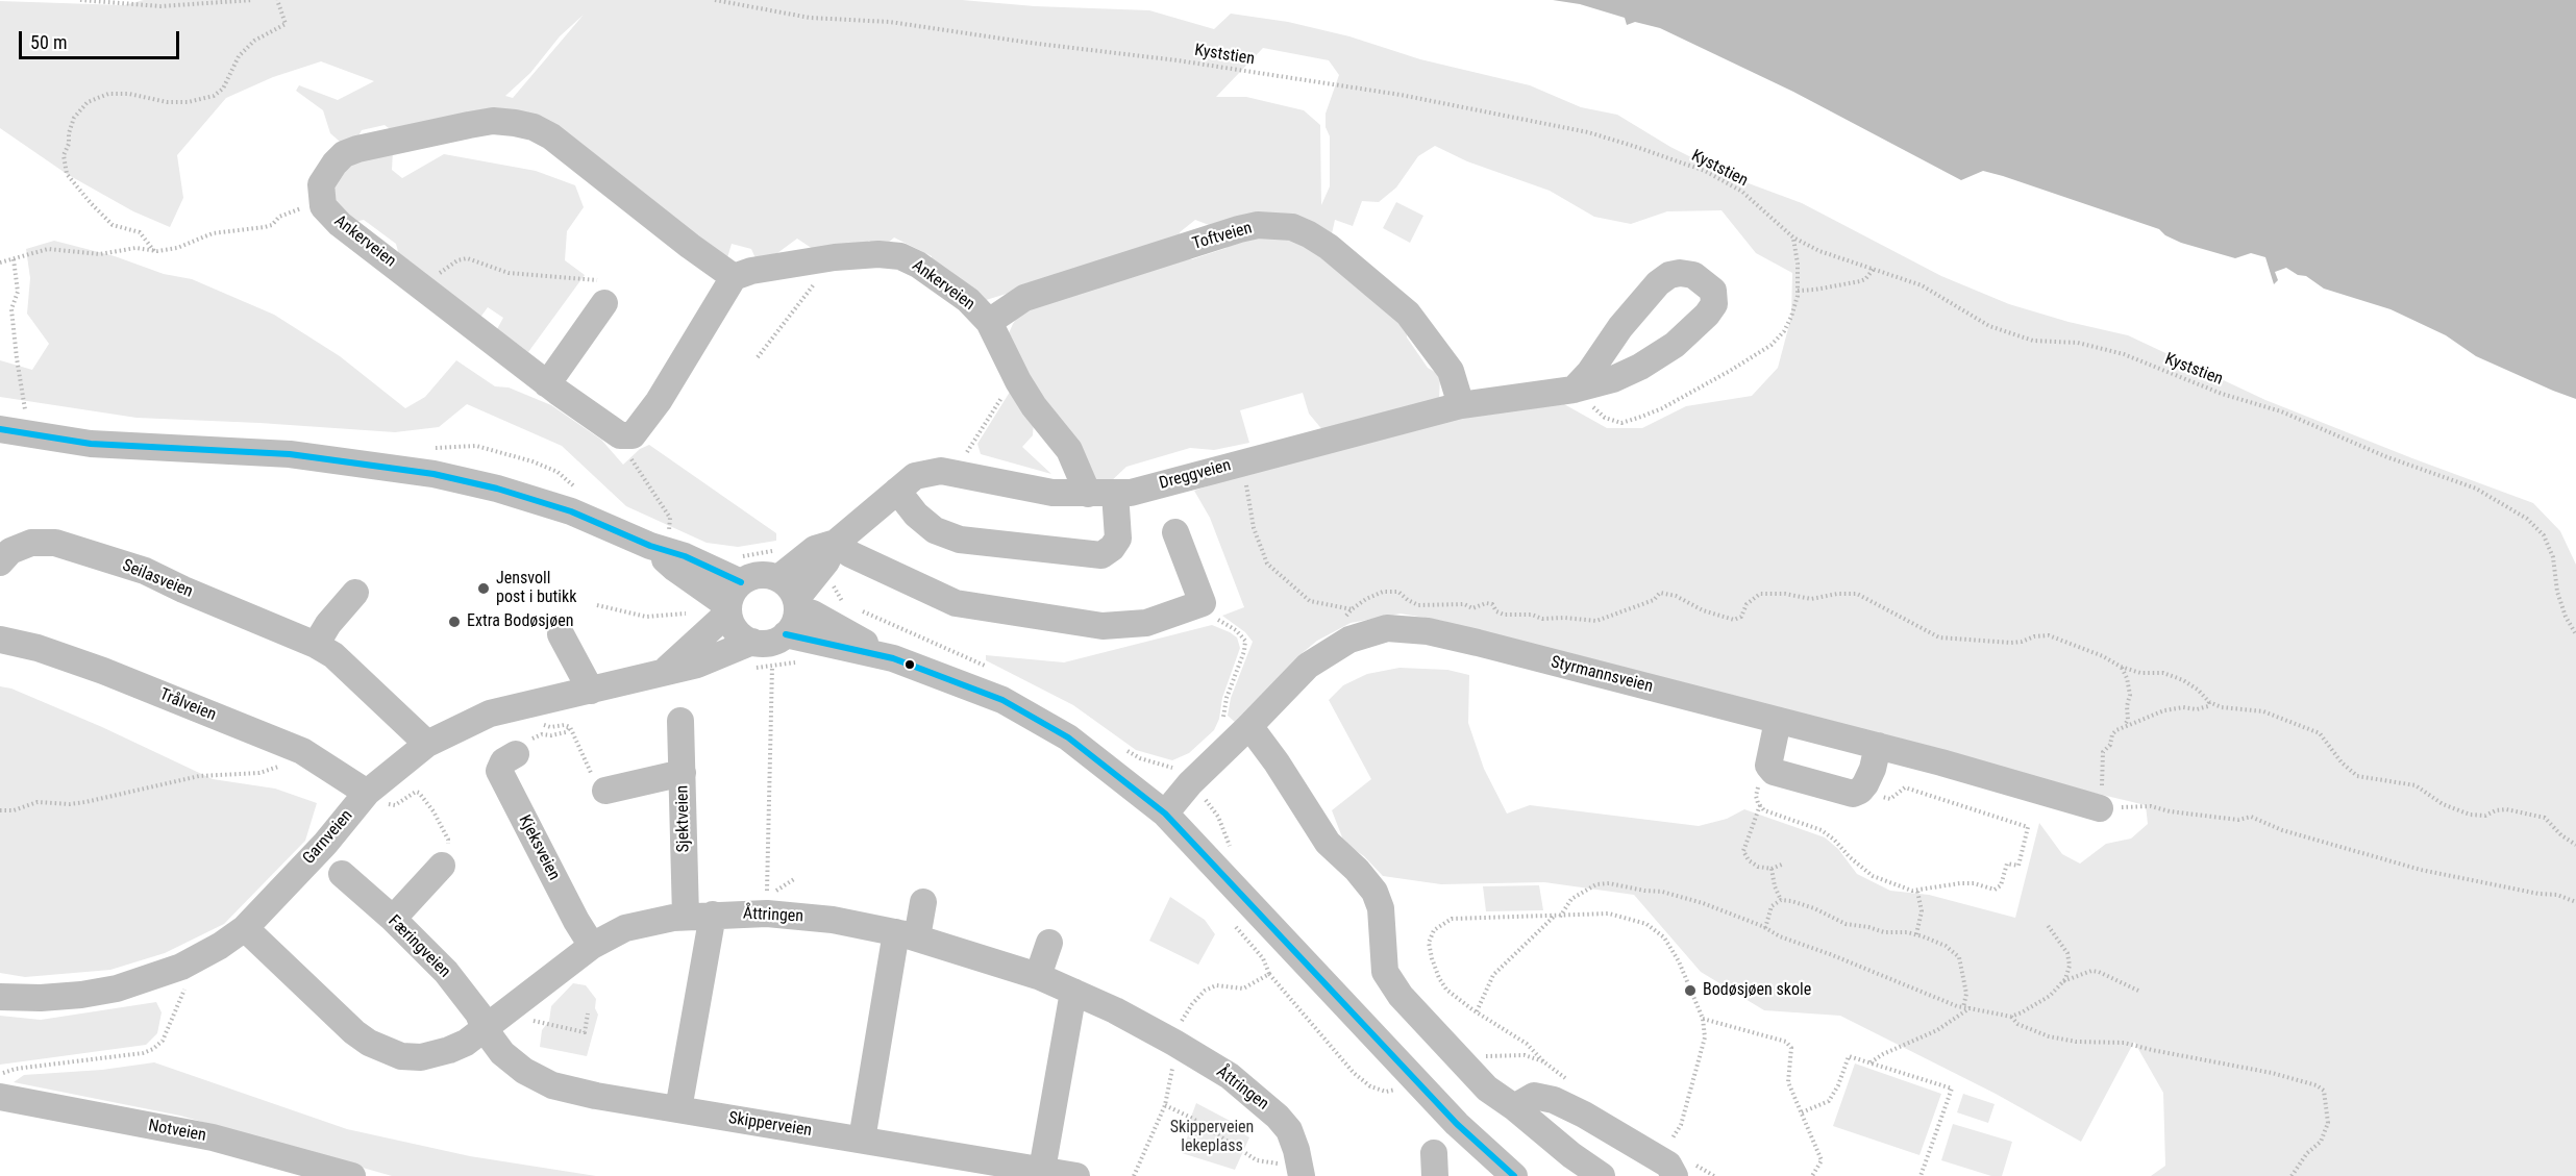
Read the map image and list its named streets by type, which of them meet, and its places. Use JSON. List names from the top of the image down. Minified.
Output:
{"streets":{"street":["Toftveien","Ankerveien","Dreggveien","Seilasveien","Styrmannsveien","Trålveien","Sjektveien","Garnveien","Kjeksveien","Åttringen","Færingveien","Skipperveien","Notveien"],"path":["Kyststien"]},"crossings":[["Toftveien","Ankerveien"],["Toftveien","Dreggveien"],["Ankerveien","Dreggveien"],["Dreggveien","Garnveien"],["Seilasveien","Garnveien"],["Trålveien","Garnveien"],["Sjektveien","Åttringen"],["Garnveien","Åttringen"],["Kjeksveien","Åttringen"],["Åttringen","Færingveien"],["Åttringen","Skipperveien"],["Færingveien","Skipperveien"]],"parks":["Skipperveien lekeplass"],"places":["Jensvoll post i butikk","Extra Bodøsjøen","Bodøsjøen skole"],"scale_bar":"50 m"}
